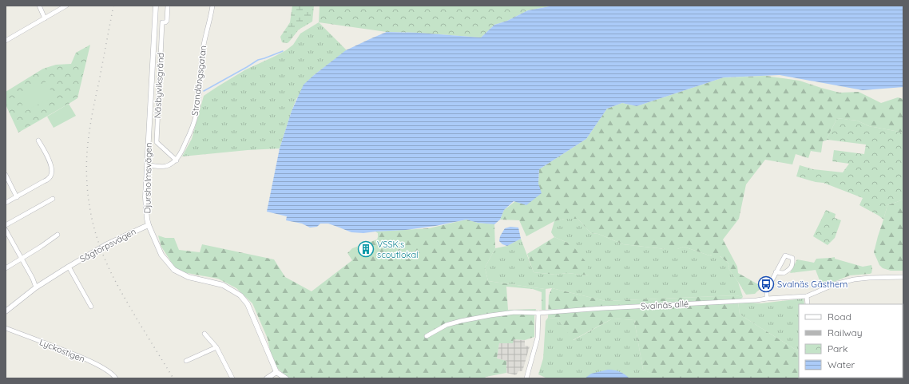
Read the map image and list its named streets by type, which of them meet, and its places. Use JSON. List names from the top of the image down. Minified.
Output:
{"streets":{"street":["Strandängsgatan","Näsbyviksgränd","Djursholmsvägen","Sågtorpsvägen","Svalnäs allé","Lyckostigen"]},"crossings":[["Strandängsgatan","Näsbyviksgränd"],["Djursholmsvägen","Sågtorpsvägen"]],"places":{"building":["VSSK:s scoutlokal"],"bus stop":["Svalnäs Gästhem"]},"legend":["Road","Railway","Park","Water"]}
